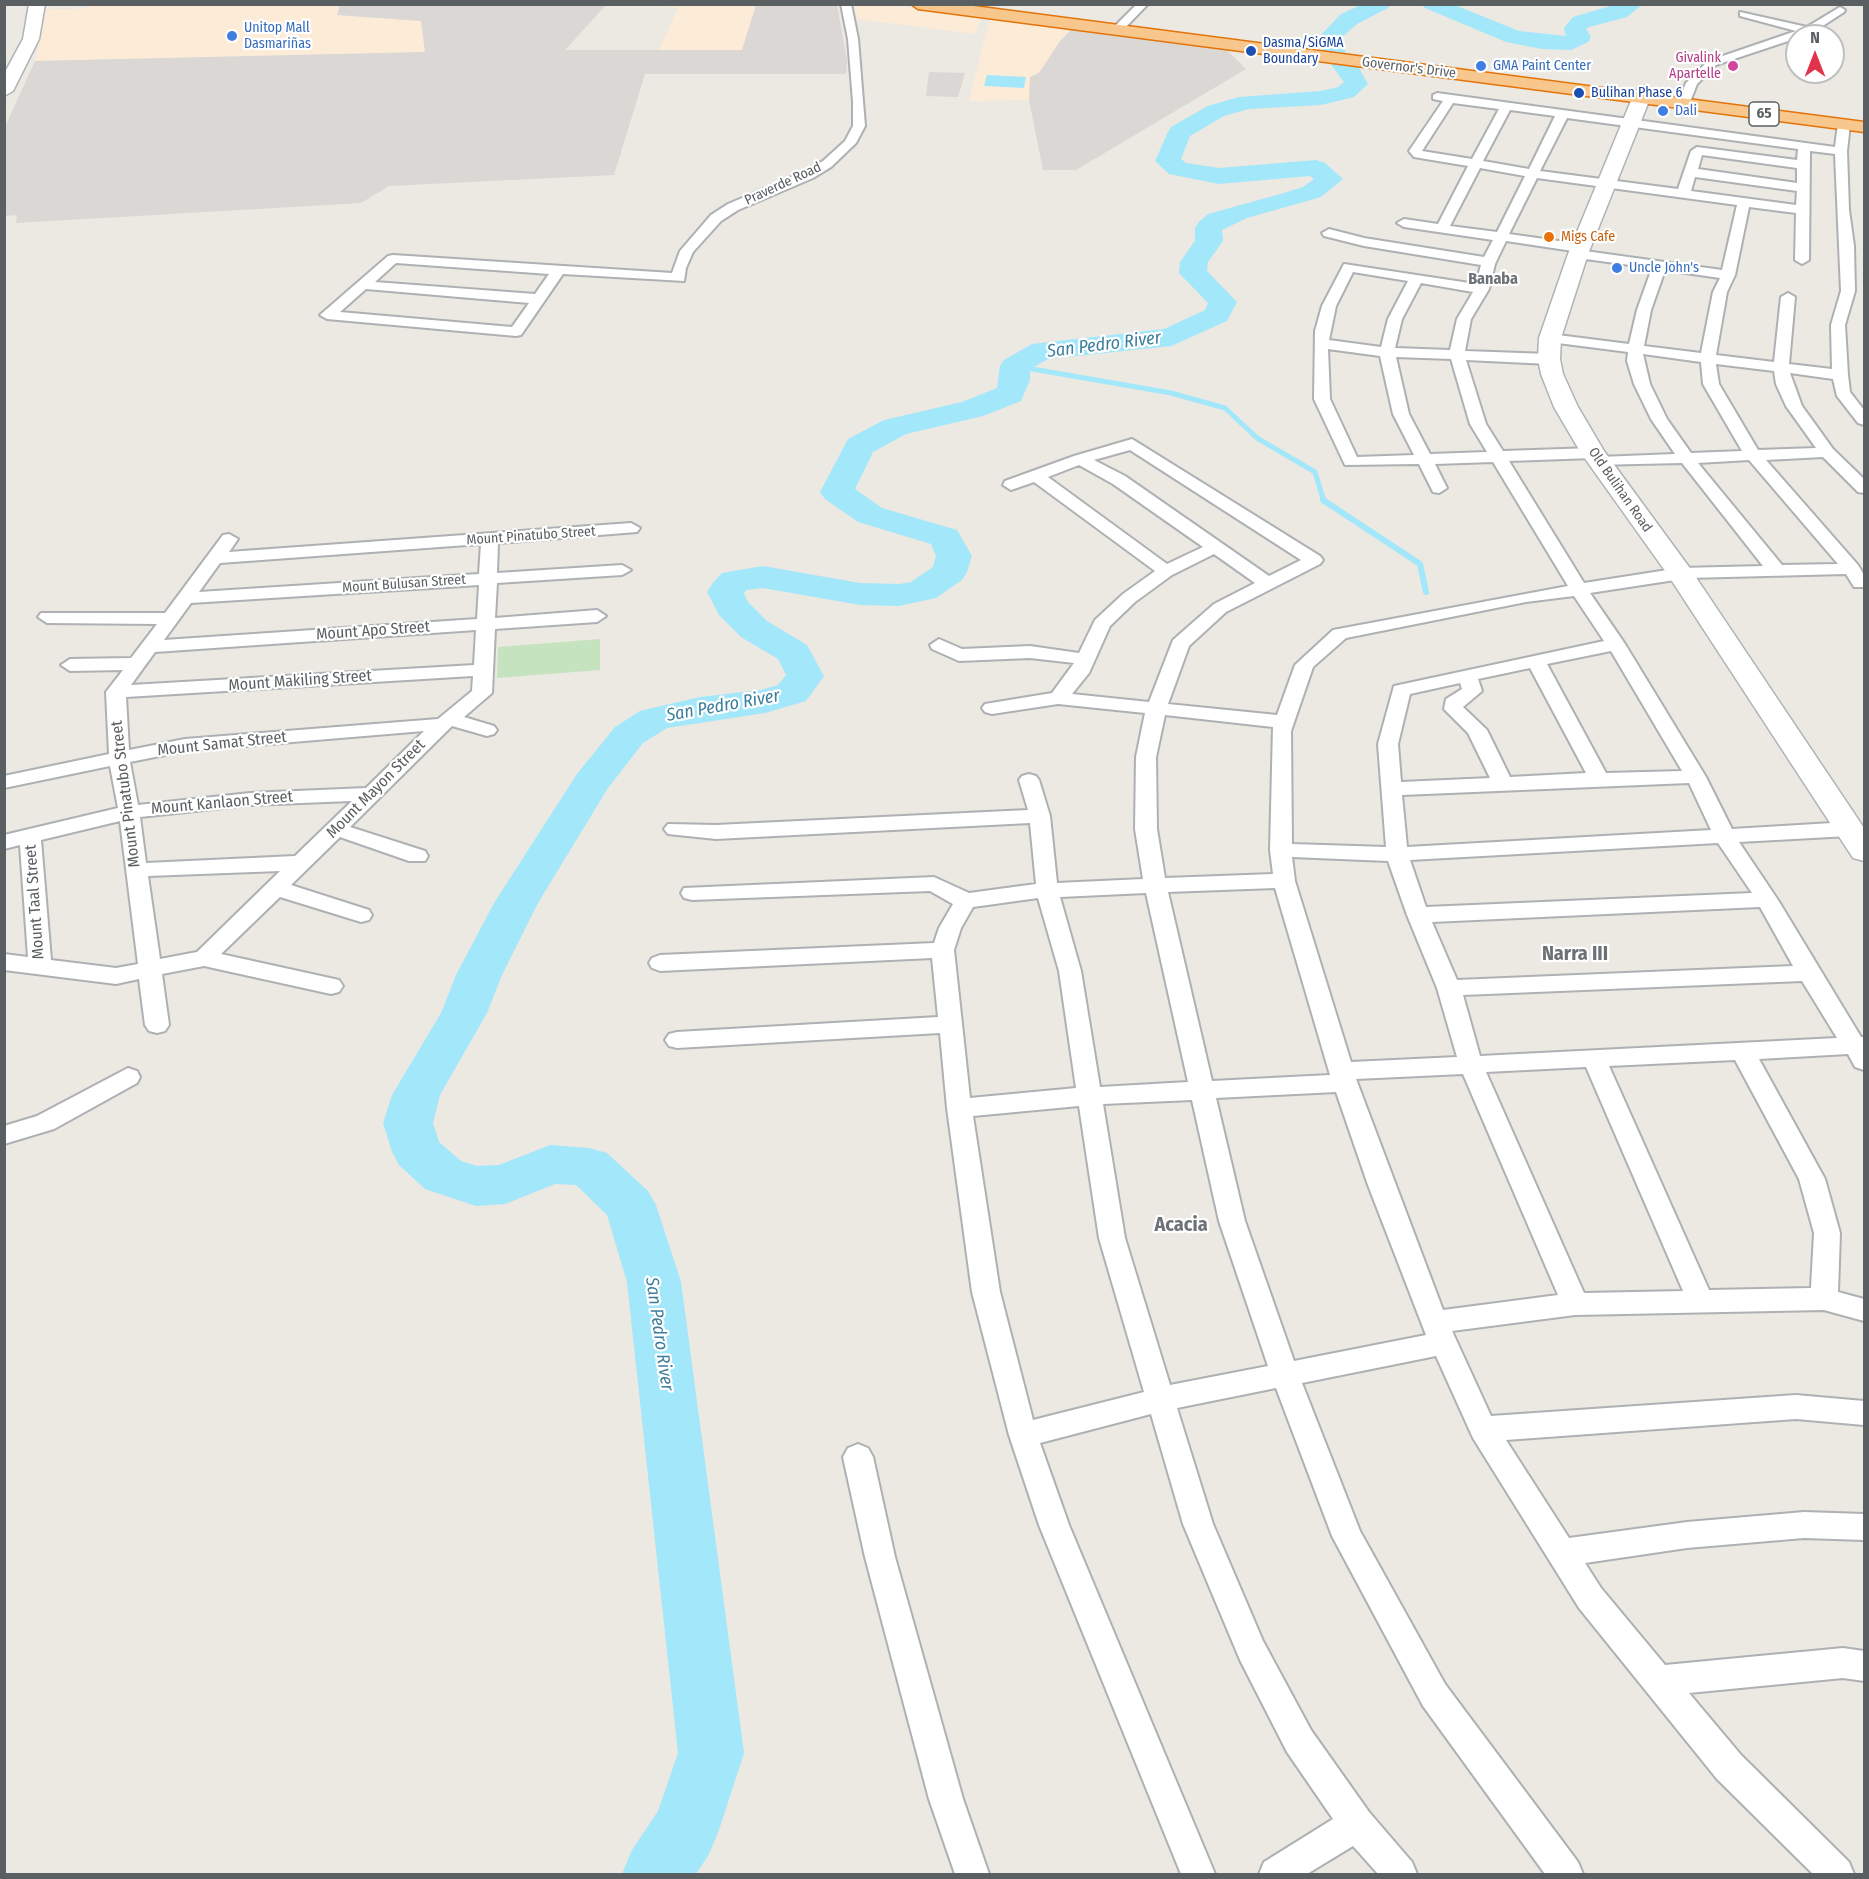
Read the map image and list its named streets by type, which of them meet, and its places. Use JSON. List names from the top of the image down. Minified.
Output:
{"streets":{"highway":["Governor's Drive","65"],"street":["Praverde Road","Old Bulihan Road","Mount Pinatubo Street","Mount Bulusan Street","Mount Apo Street","Mount Makiling Street","Mount Samat Street","Mount Mayon Street","Mount Kanlaon Street","Mount Taal Street"]},"crossings":[["Mount Pinatubo Street","Mount Makiling Street"],["Mount Pinatubo Street","Mount Samat Street"],["Mount Pinatubo Street","Mount Mayon Street"],["Mount Pinatubo Street","Mount Kanlaon Street"],["Mount Bulusan Street","Mount Mayon Street"],["Mount Apo Street","Mount Mayon Street"],["Mount Makiling Street","Mount Mayon Street"],["Mount Samat Street","Mount Mayon Street"],["Mount Mayon Street","Mount Kanlaon Street"],["Mount Kanlaon Street","Mount Taal Street"]],"districts":["Banaba","Narra III","Acacia"],"water":["San Pedro River"],"places":["Unitop Mall Dasmariñas","Dasma/SiGMA Boundary","GMA Paint Center","Givalink Apartelle","Bulihan Phase 6","Dali","Migs Cafe","Uncle John's"],"north":"top"}
